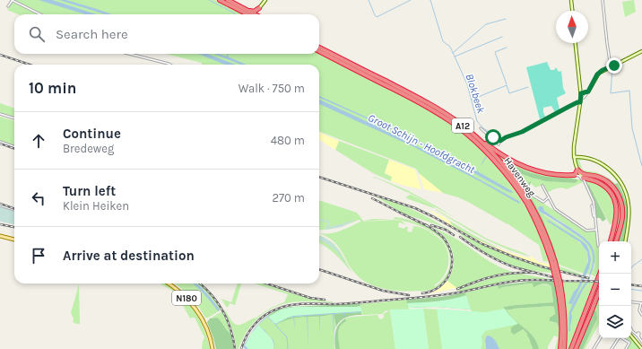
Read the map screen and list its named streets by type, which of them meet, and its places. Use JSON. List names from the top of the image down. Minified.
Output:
{"streets":{"highway":["A12","Havenweg"],"main road":["N180"]},"water":["Blokbeek","Groot Schijn - Hoofdgracht"],"north":"top","page":{"search":"Search here","heading":["10 min","Walk · 750 m"],"list":[["Continue","Bredeweg","480 m"],["Turn left","Klein Heiken","270 m"],"Arrive at destination"],"map_buttons":["+","−"]}}
